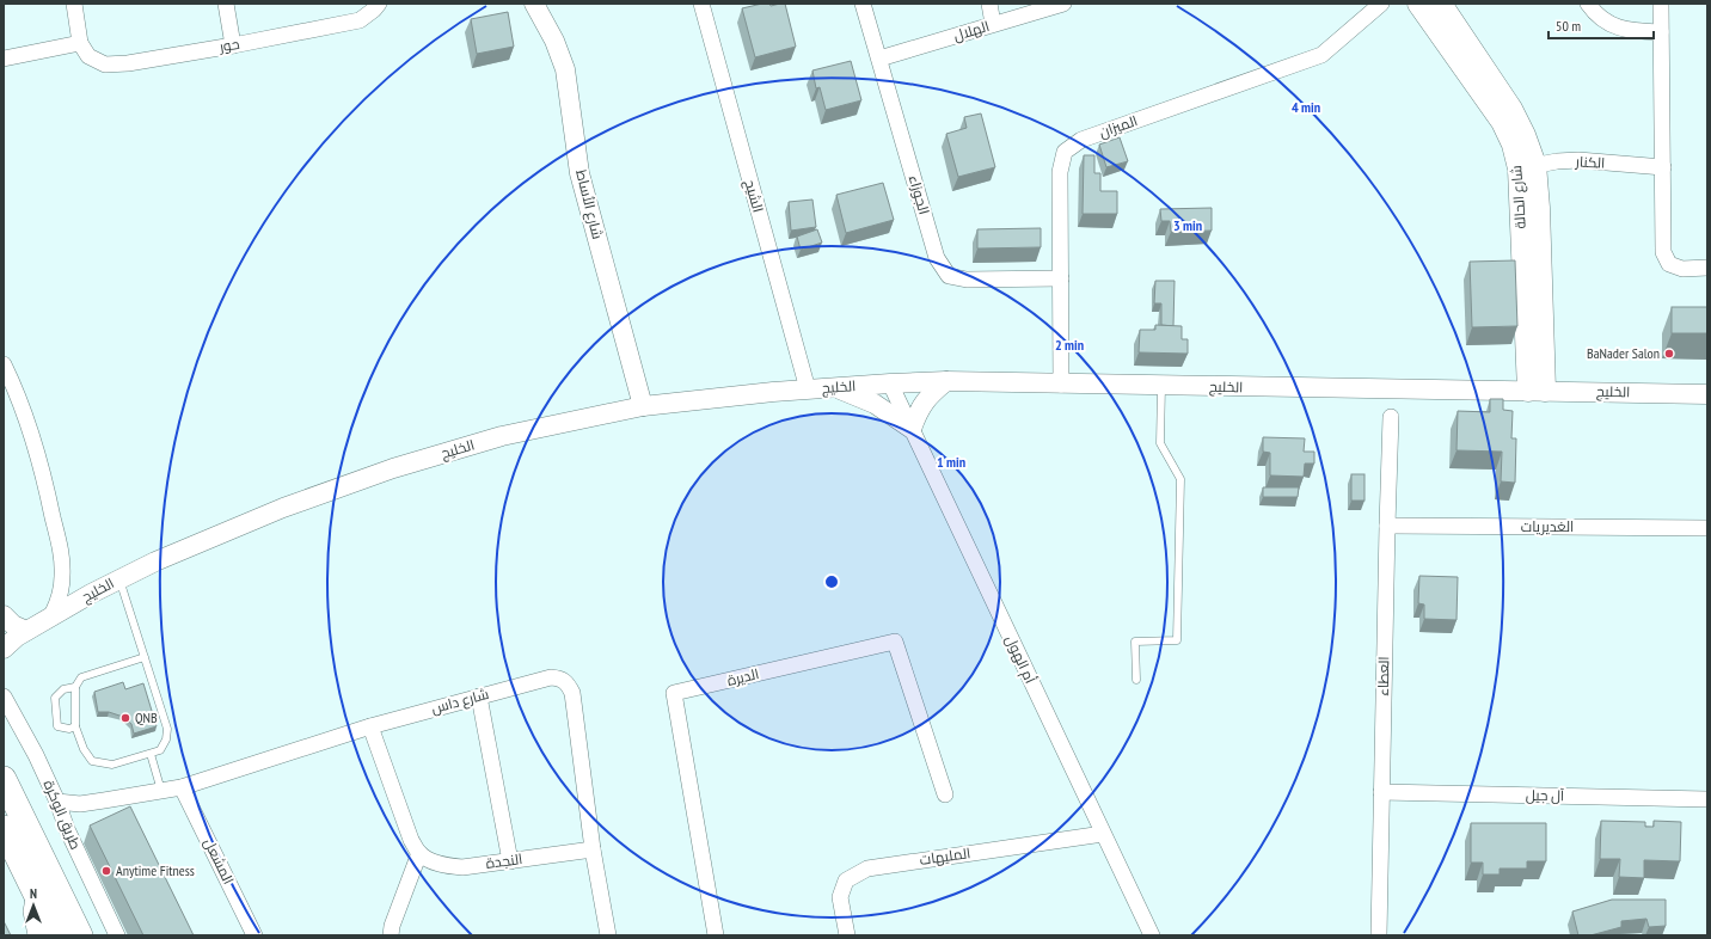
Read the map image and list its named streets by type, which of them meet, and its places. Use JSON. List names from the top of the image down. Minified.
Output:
{"streets":{"main road":["شارع الحالة"],"street":["الهلال","حور","الميزان","الكنار","الجوزاء","الشيح","شارع الأساط","الخليج","الغديريات","أم الهول","العطاء","الديرة","شارع داس","آل جيل","طريق الوكرة","المليهات","المشعل","النجدة"]},"crossings":[["الهلال","الجوزاء"],["الميزان","الجوزاء"],["الميزان","الخليج"],["الكنار","شارع الحالة"],["الشيح","الخليج"],["شارع الحالة","الخليج"],["شارع الأساط","الخليج"],["الخليج","أم الهول"],["الغديريات","العطاء"],["أم الهول","المليهات"],["العطاء","آل جيل"],["شارع داس","طريق الوكرة"],["شارع داس","المشعل"],["شارع داس","النجدة"]],"places":["BaNader Salon","QNB","Anytime Fitness"],"scale_bar":"50 m","north":"top","rings":["4 min","3 min","2 min","1 min"]}
